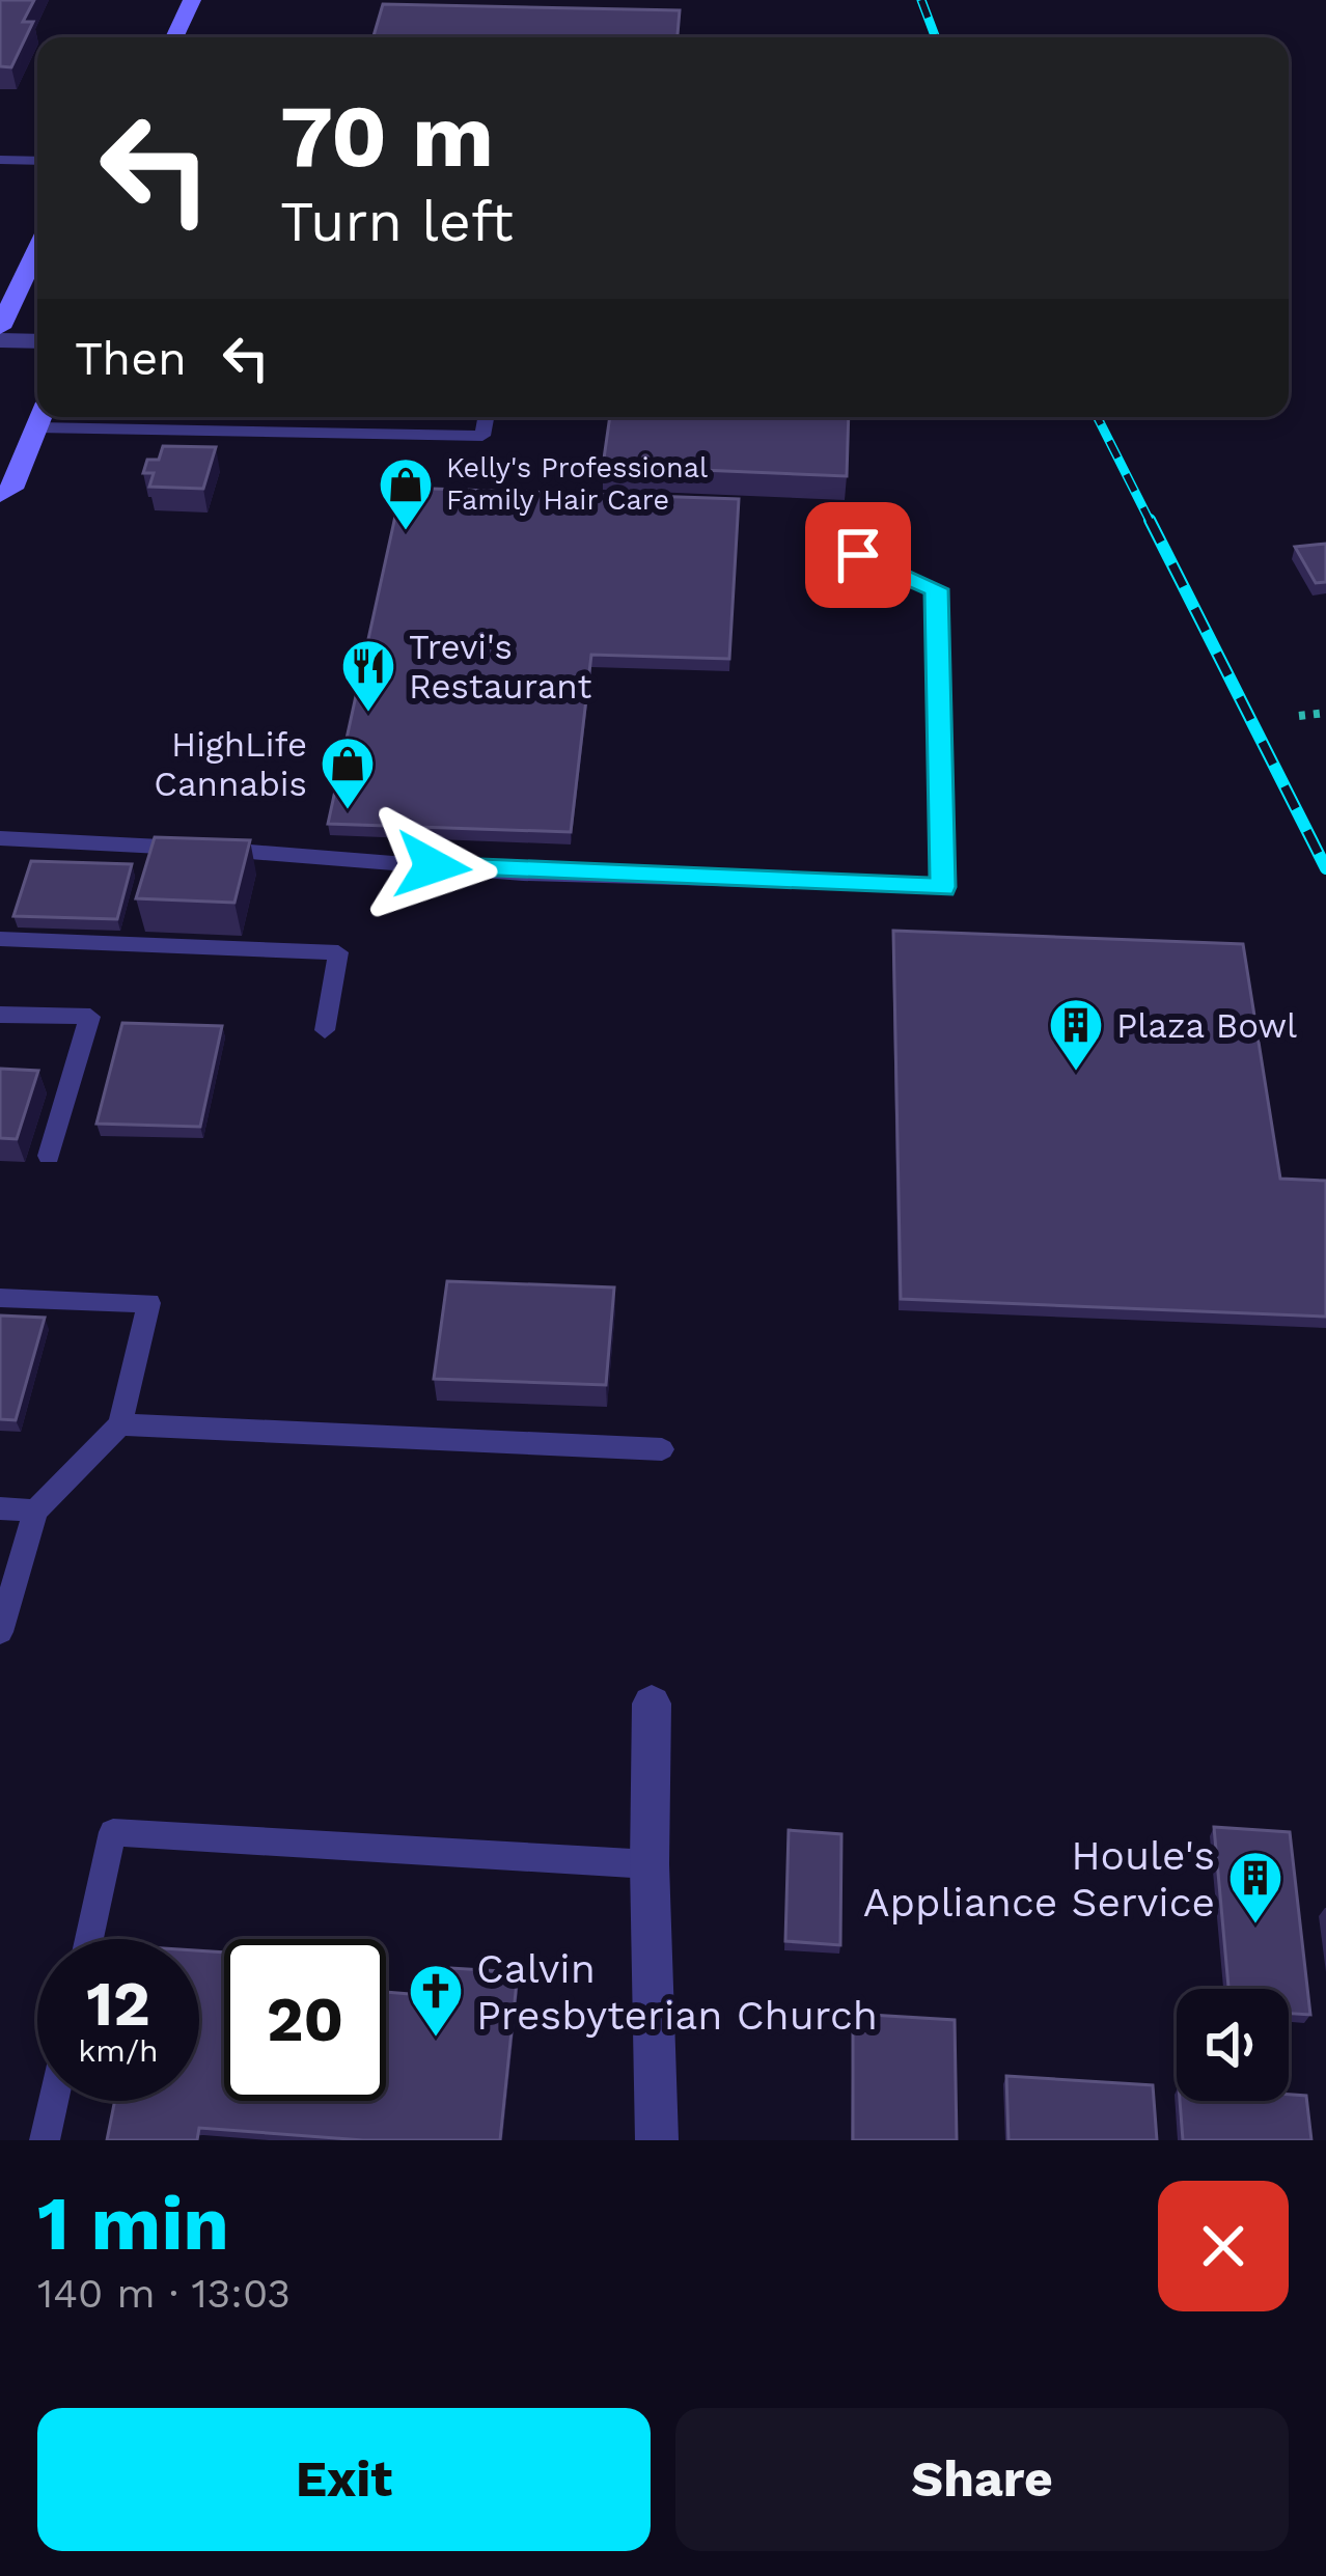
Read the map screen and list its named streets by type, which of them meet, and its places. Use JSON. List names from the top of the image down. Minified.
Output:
{"places":{"shop":["Kelly's Professional Family Hair Care","HighLife Cannabis"],"restaurant":["Trevi's Restaurant"],"building":["Plaza Bowl","Houle's Appliance Service"],"church":["Calvin Presbyterian Church"]},"page":{"turn":["70 m","Turn left"],"then":"Then","speed":"12 km/h","limit":"20","heading":["1 min","140 m · 13:03"],"buttons":["Exit","Share"]}}
